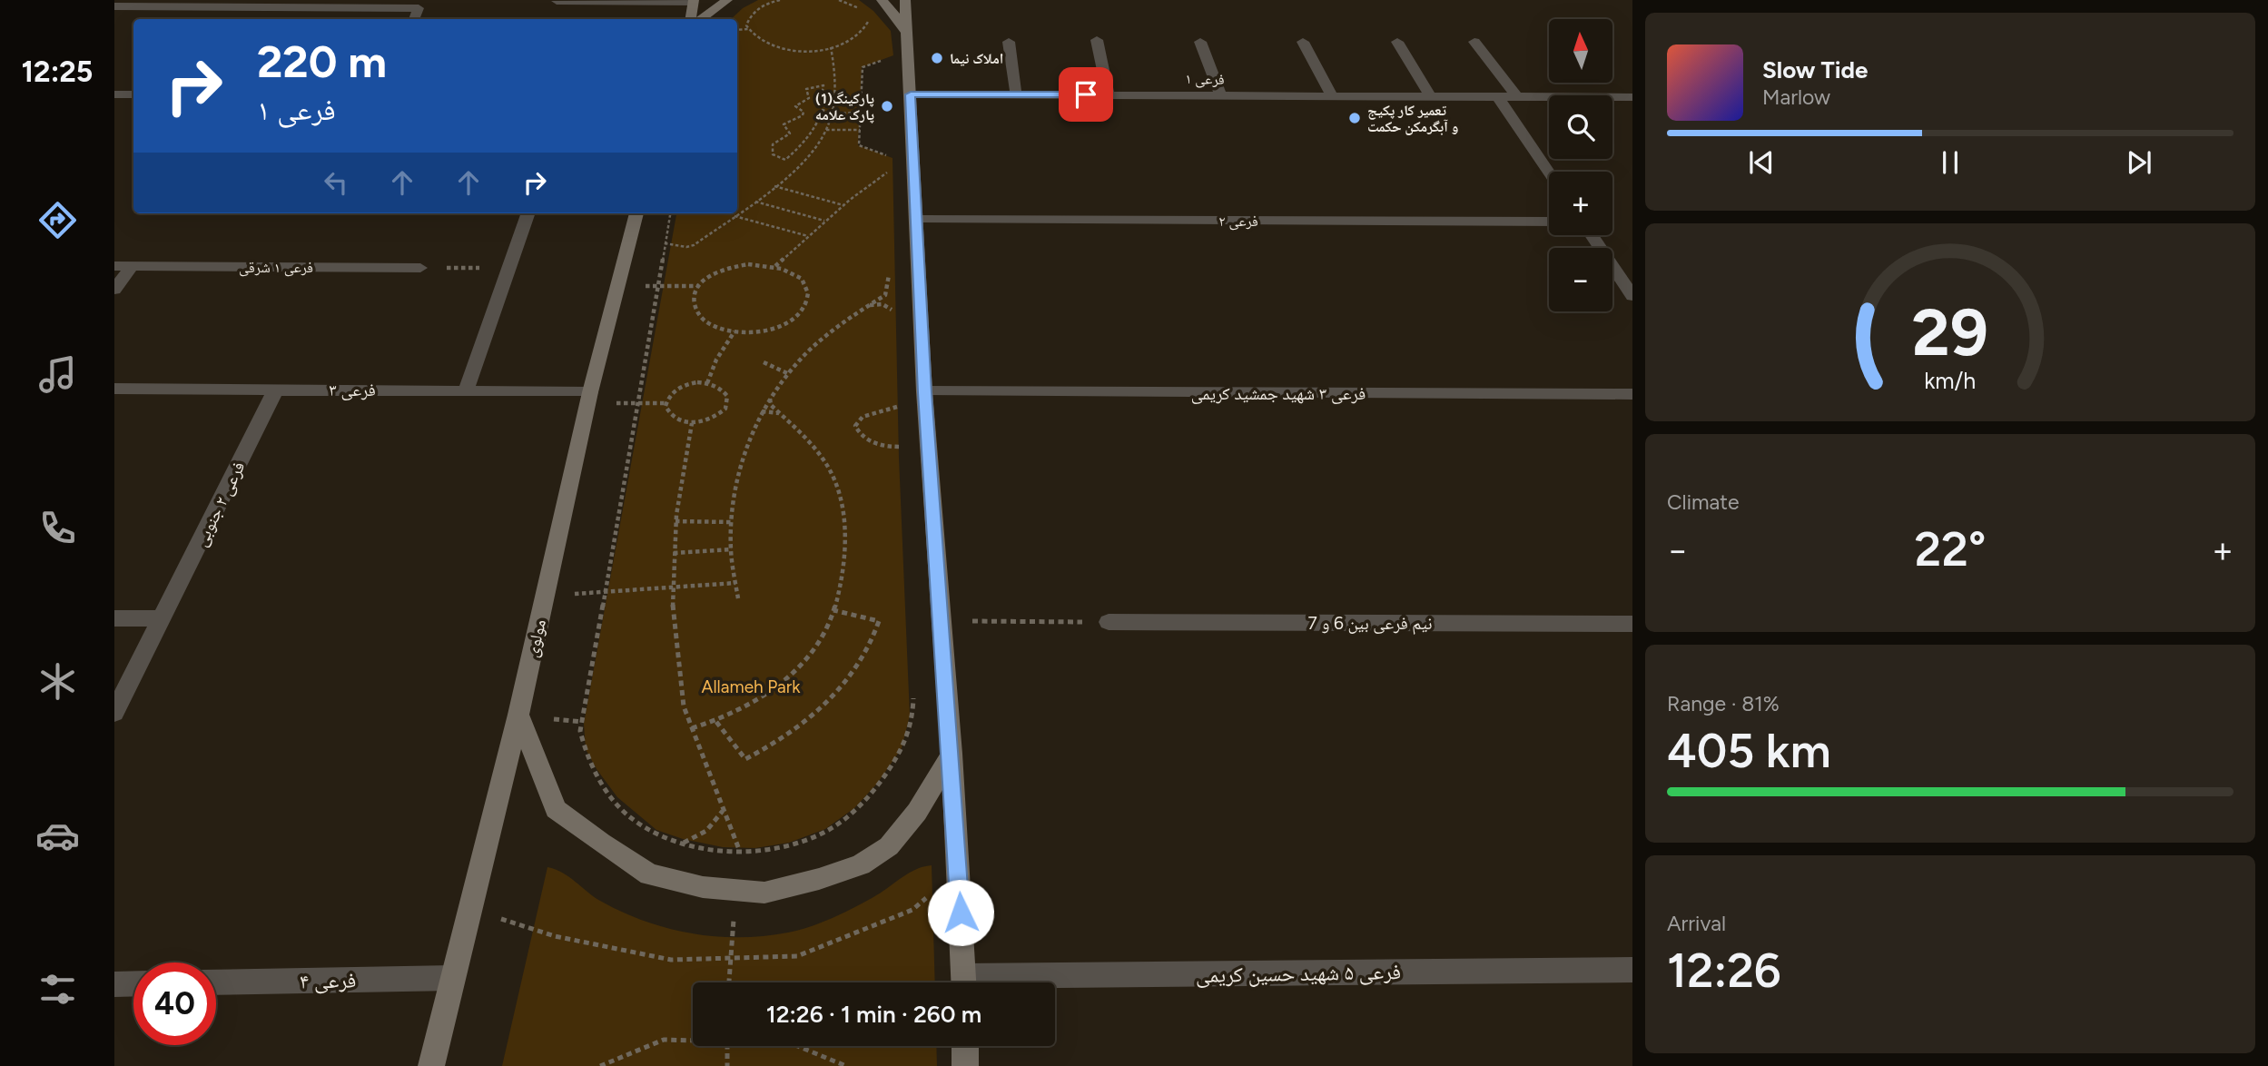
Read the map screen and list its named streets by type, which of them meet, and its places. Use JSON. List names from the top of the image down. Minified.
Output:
{"streets":{"street":["فرعی ۱","فرعی ۲","فرعی ۱ شرقی","فرعی ۳","فرعی ۳ شهید جمشید کریمی","فرعی ۲ جنوبی","نیم فرعی بین 6 و 7","مولوی","فرعی ۵ شهید حسین کریمی","فرعی ۴"]},"crossings":[["فرعی ۳","فرعی ۲ جنوبی"],["فرعی ۳","مولوی"],["مولوی","فرعی ۴"]],"parks":["Allameh Park"],"places":["املاک نیما","پارکینگ(1) پارک علامه","تعمیر کار پکیج و آبگرمکن حکمت"],"north":"top","page":{"tabs":"12:25","map_buttons":["+","−"],"turn":["220 m","فرعی ۱"],"song":["Slow Tide","Marlow"],"tile":["Climate",["Range · 81%","405 km"],["Arrival","12:26"]],"heat":["−","22°","+"],"limit":"40","trip":"12:26 · 1 min · 260 m","gauge":["29","km/h"]}}
